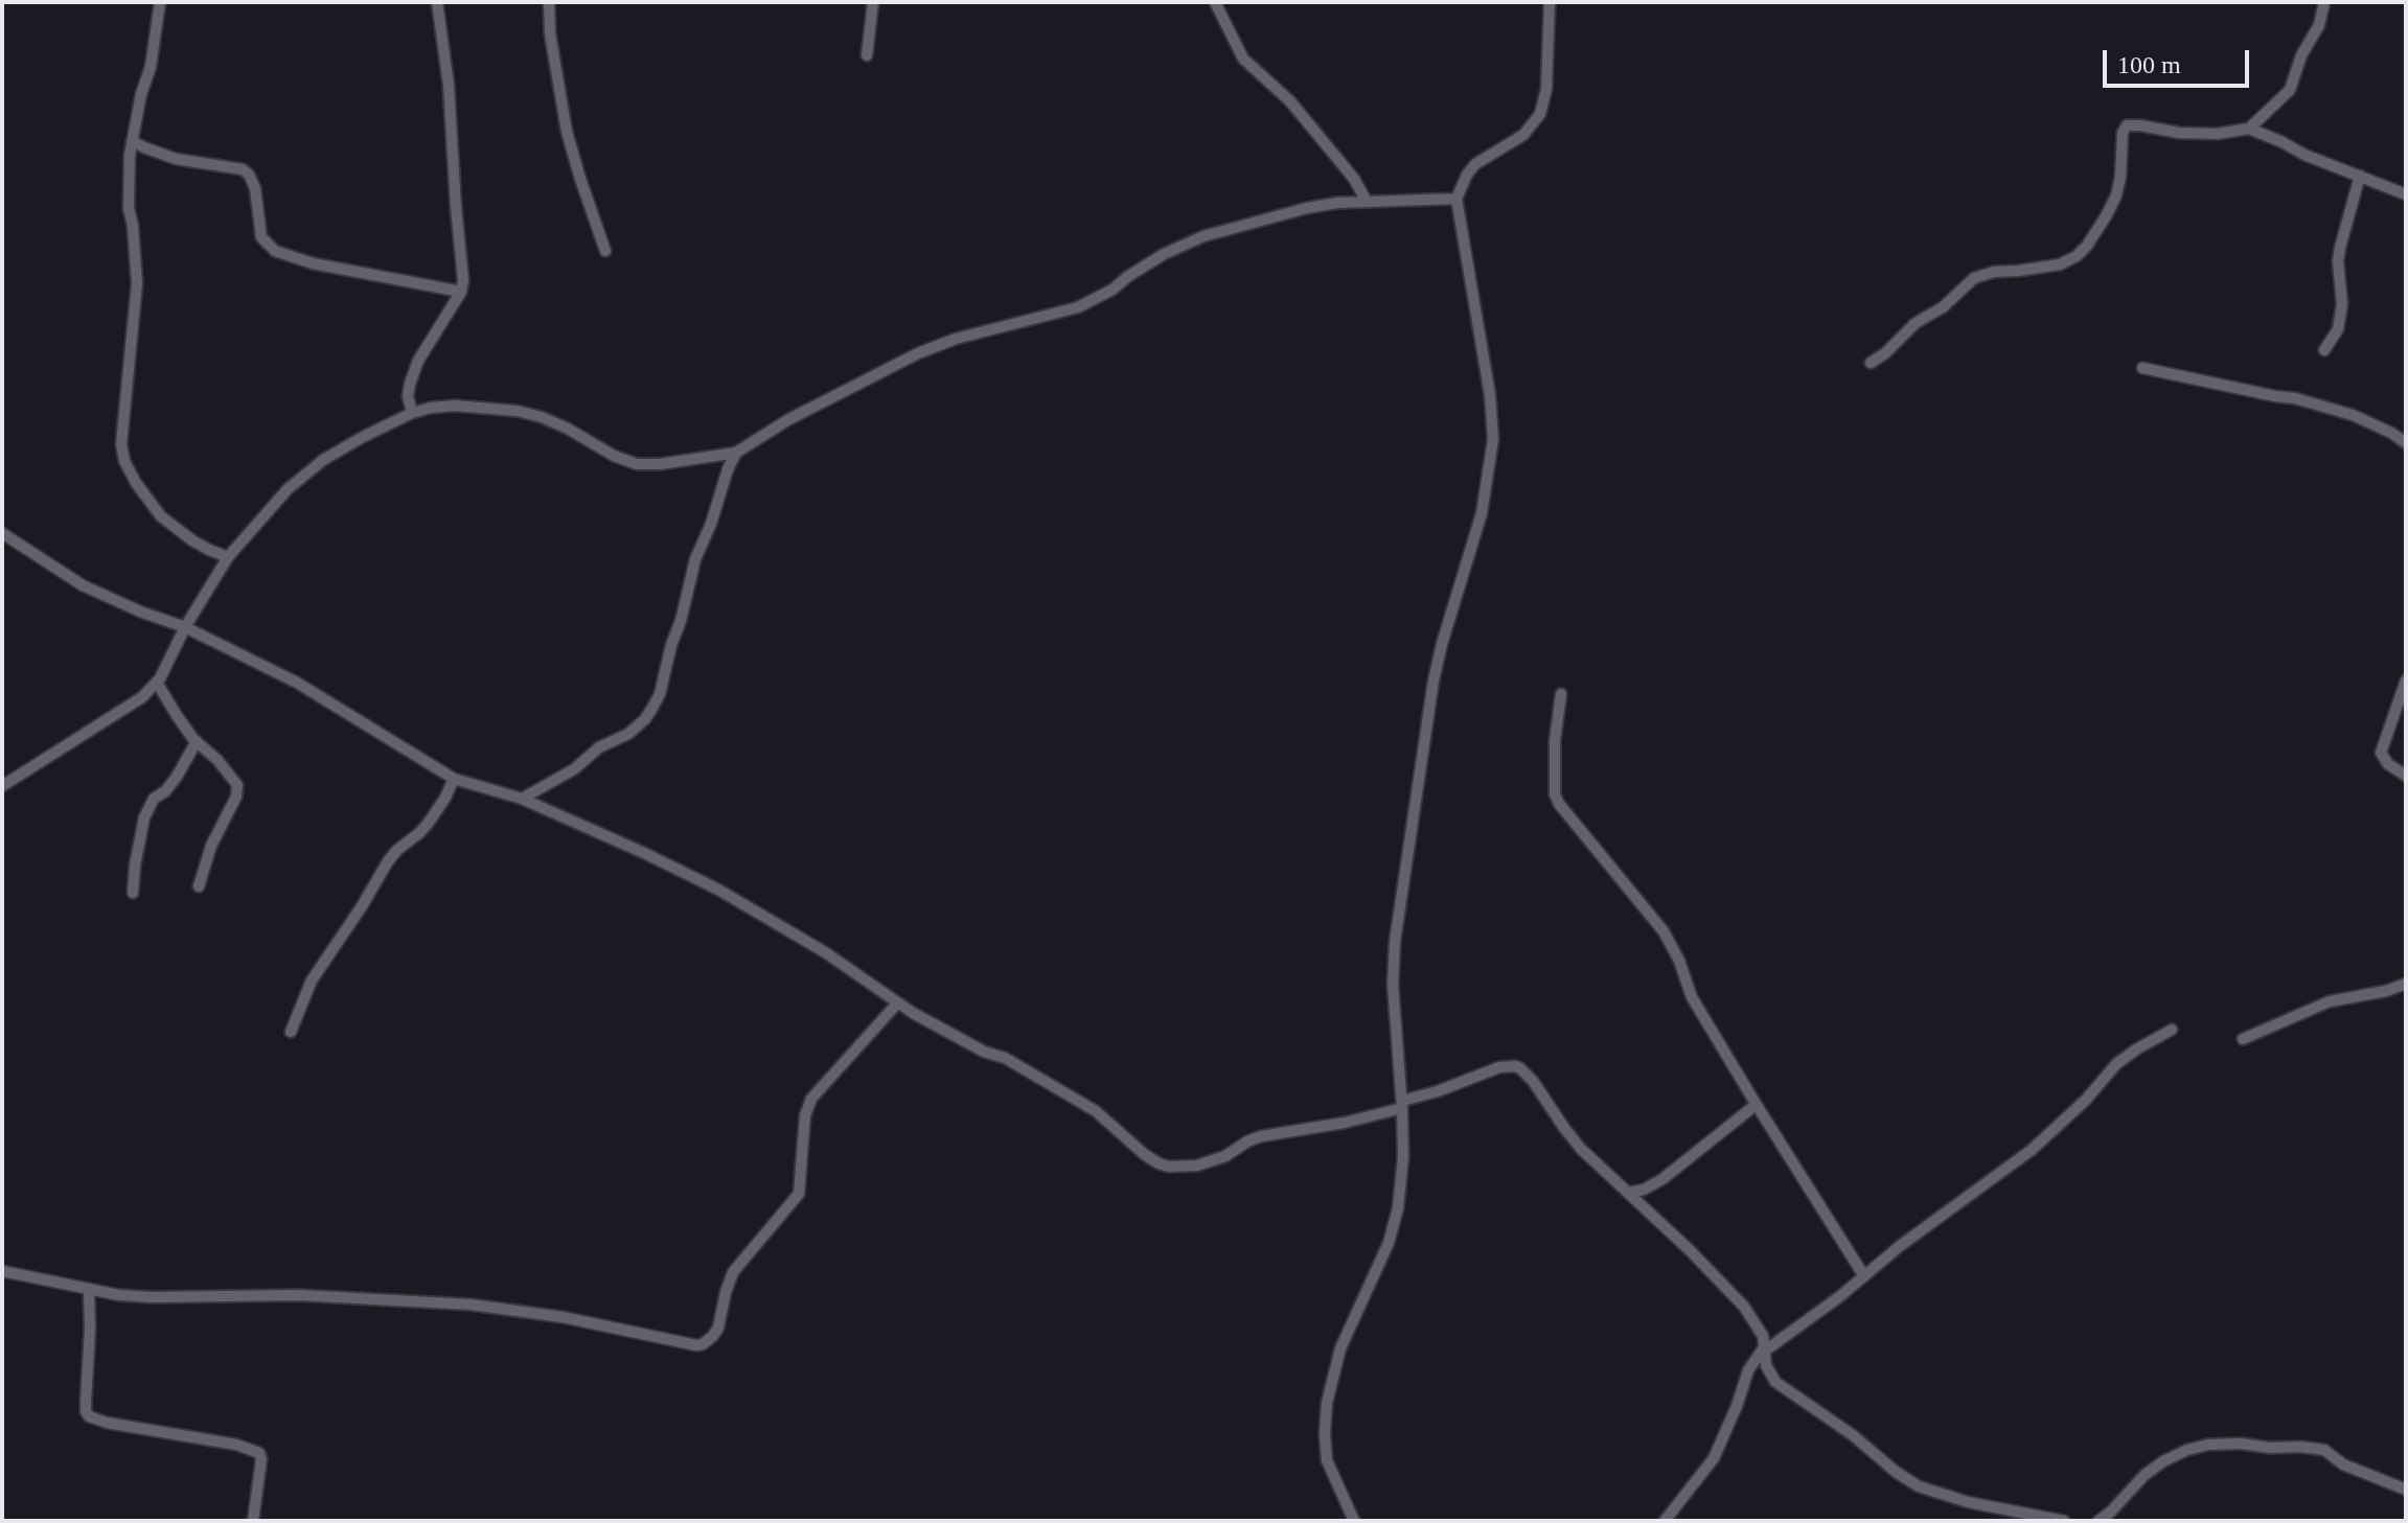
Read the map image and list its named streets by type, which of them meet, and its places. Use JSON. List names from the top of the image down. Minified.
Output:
{"scale_bar":"100 m"}
